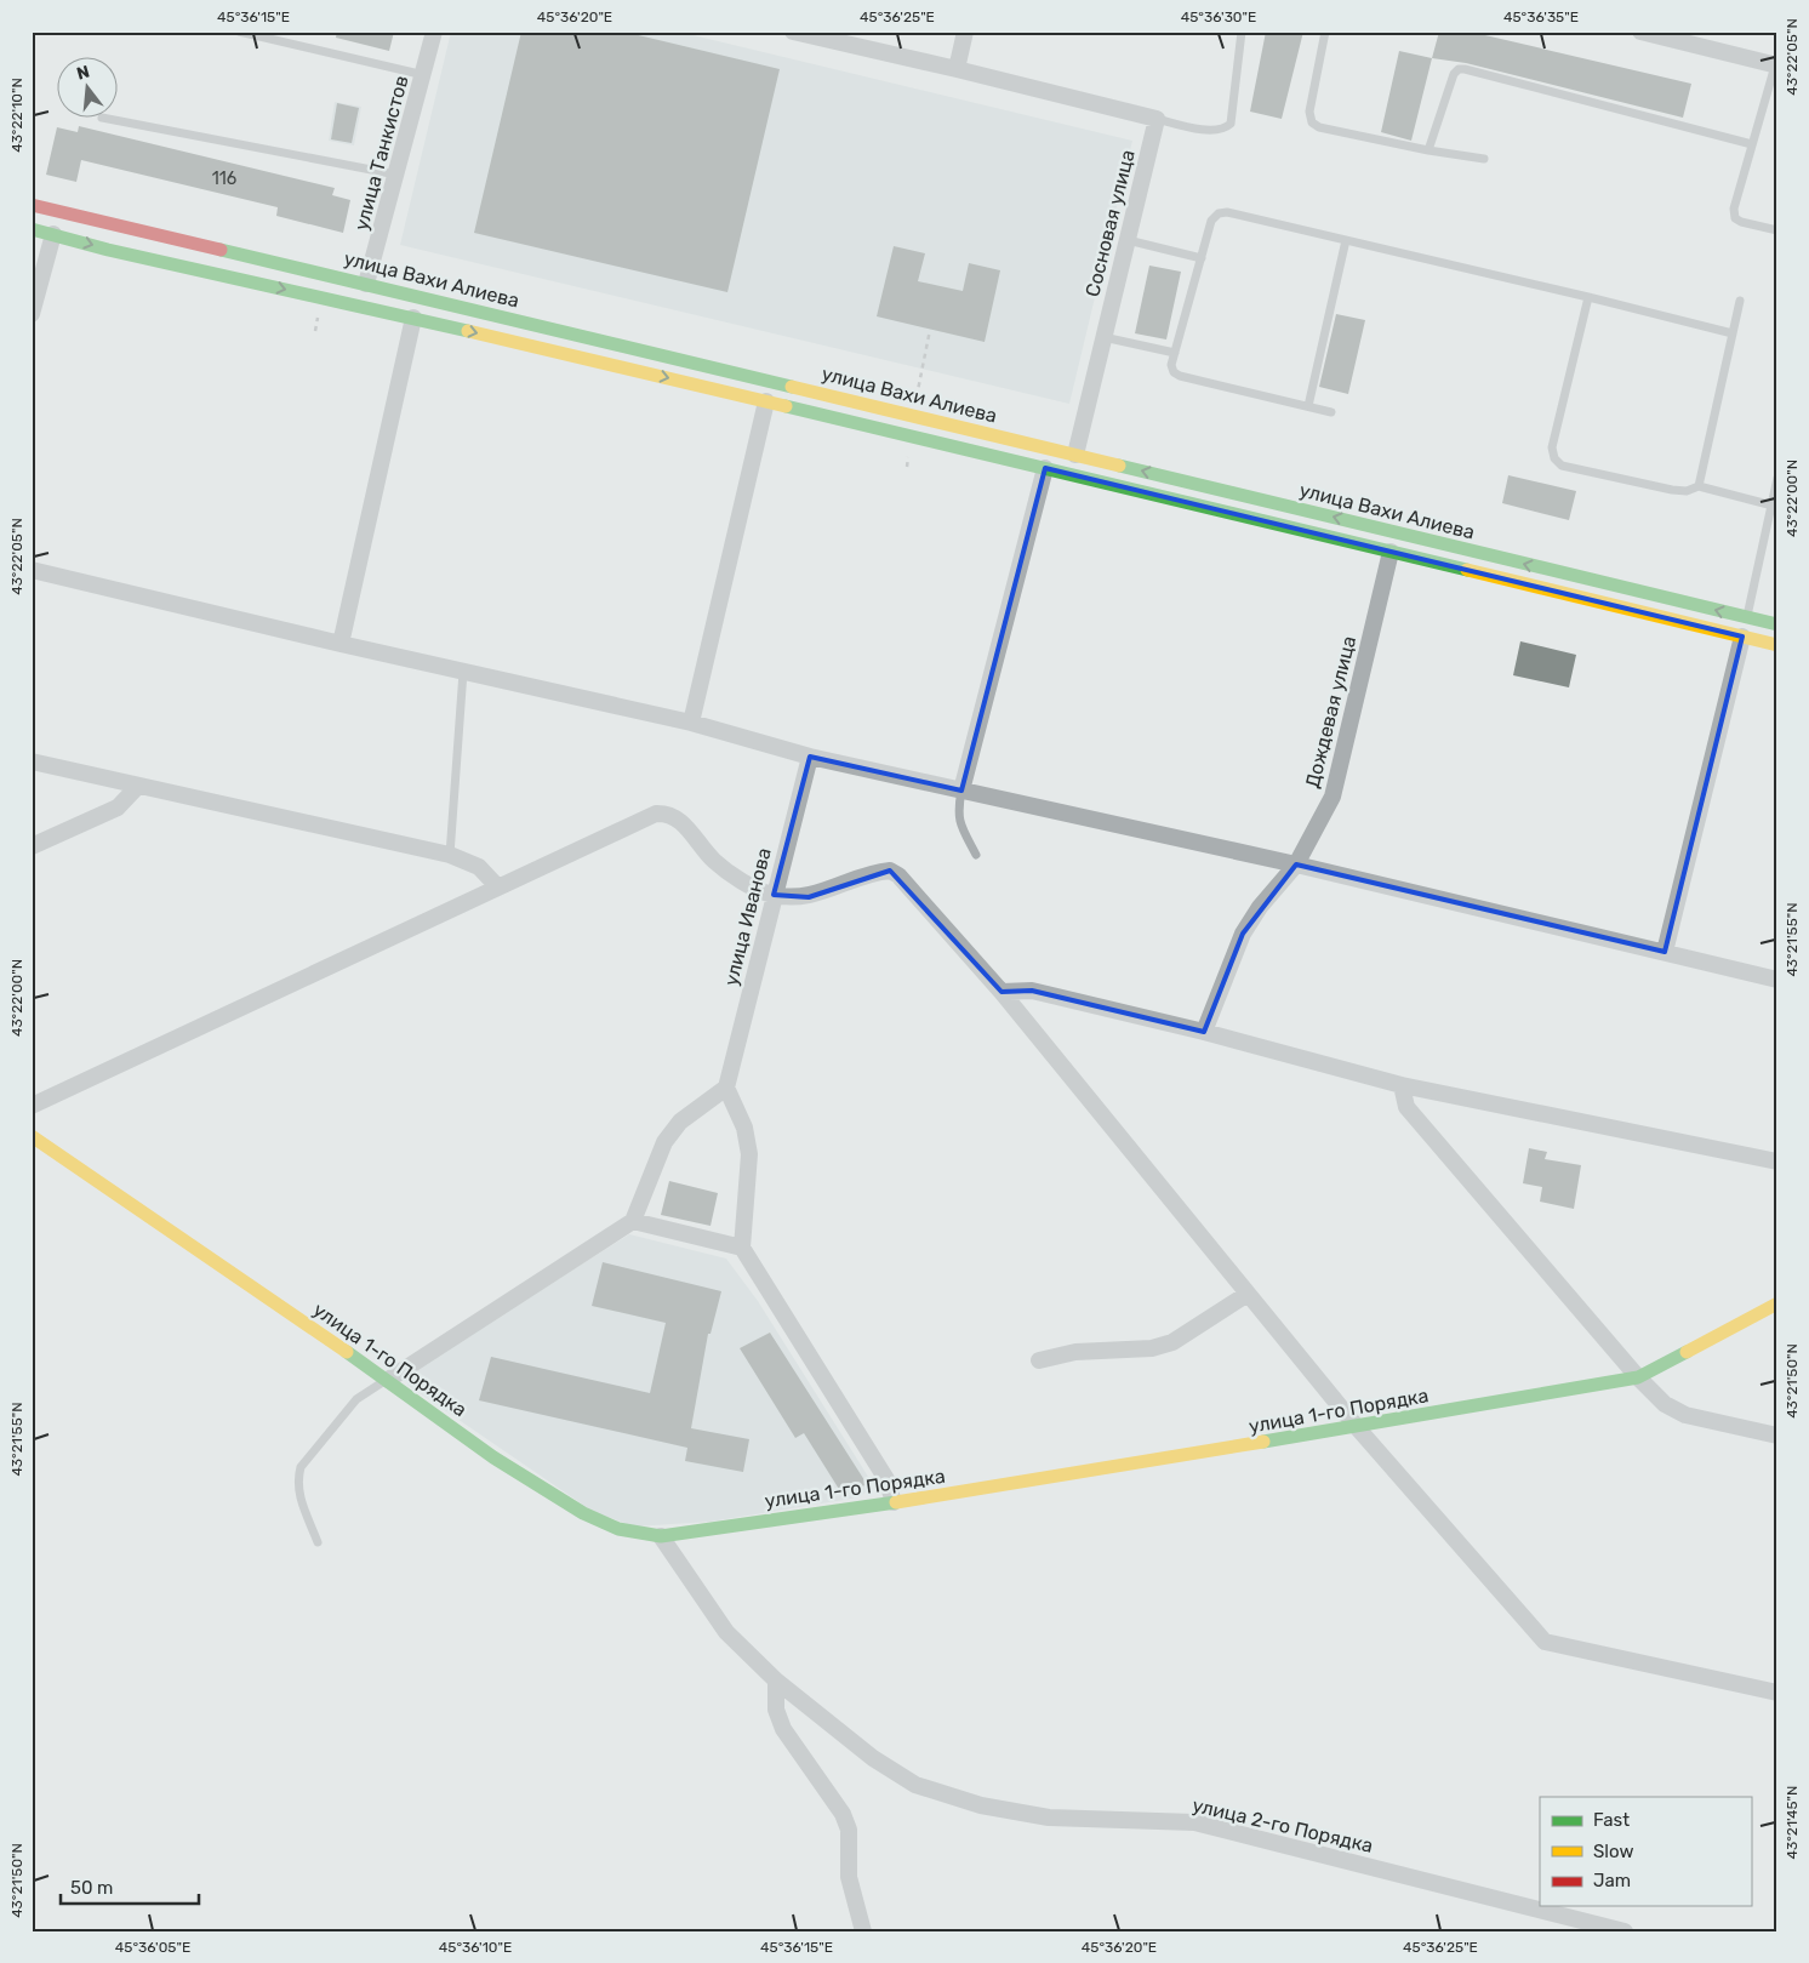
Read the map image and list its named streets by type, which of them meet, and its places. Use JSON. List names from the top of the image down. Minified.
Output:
{"streets":{"main road":["улица Вахи Алиева","улица 1-го Порядка"],"street":["улица Танкистов","Сосновая улица","Дождевая улица","улица Иванова","улица 2-го Порядка"]},"crossings":[["улица Танкистов","улица Вахи Алиева"],["Сосновая улица","улица Вахи Алиева"],["улица Вахи Алиева","Дождевая улица"],["улица 1-го Порядка","улица 2-го Порядка"]],"house_numbers":["116"],"legend":["Fast","Slow","Jam"],"scale_bar":"50 m","north":"top","coordinates":["45°36'15\"E","45°36'20\"E","45°36'25\"E","45°36'30\"E","45°36'35\"E","43°22'05\"N","43°22'10\"N","43°22'00\"N","43°21'55\"N","43°21'50\"N","43°21'45\"N","45°36'05\"E","45°36'10\"E"]}
